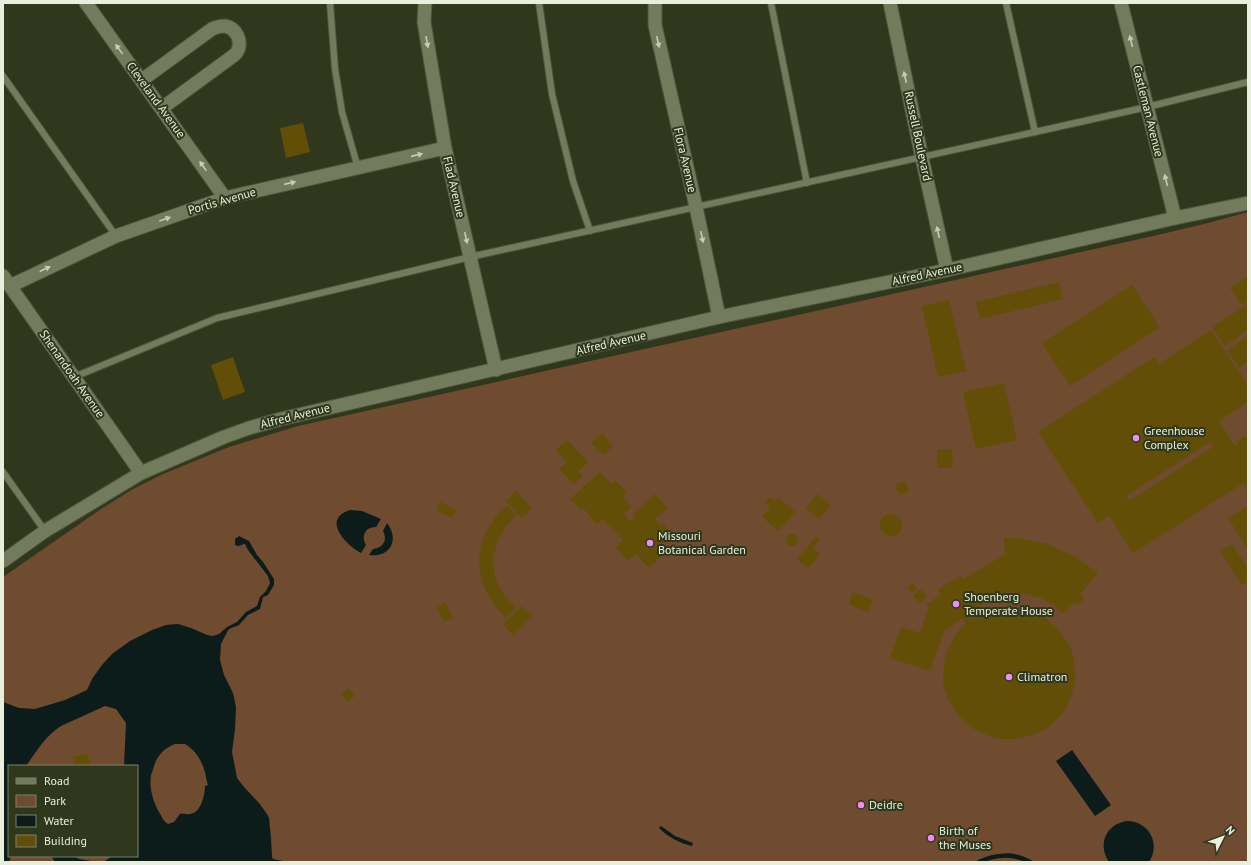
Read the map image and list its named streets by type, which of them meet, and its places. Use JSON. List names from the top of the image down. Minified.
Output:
{"streets":{"street":["Cleveland Avenue","Castleman Avenue","Russell Boulevard","Flora Avenue","Flad Avenue","Portis Avenue","Alfred Avenue","Shenandoah Avenue"]},"crossings":[["Cleveland Avenue","Portis Avenue"],["Castleman Avenue","Alfred Avenue"],["Russell Boulevard","Alfred Avenue"],["Flora Avenue","Alfred Avenue"],["Flad Avenue","Portis Avenue"],["Flad Avenue","Alfred Avenue"],["Portis Avenue","Shenandoah Avenue"],["Alfred Avenue","Shenandoah Avenue"]],"one_way":["Cleveland Avenue","Castleman Avenue","Russell Boulevard","Flora Avenue","Flad Avenue","Portis Avenue"],"places":["Greenhouse Complex","Missouri Botanical Garden","Shoenberg Temperate House","Climatron","Deidre","Birth of the Muses"],"legend":["Road","Park","Water","Building"],"north":"top right"}
